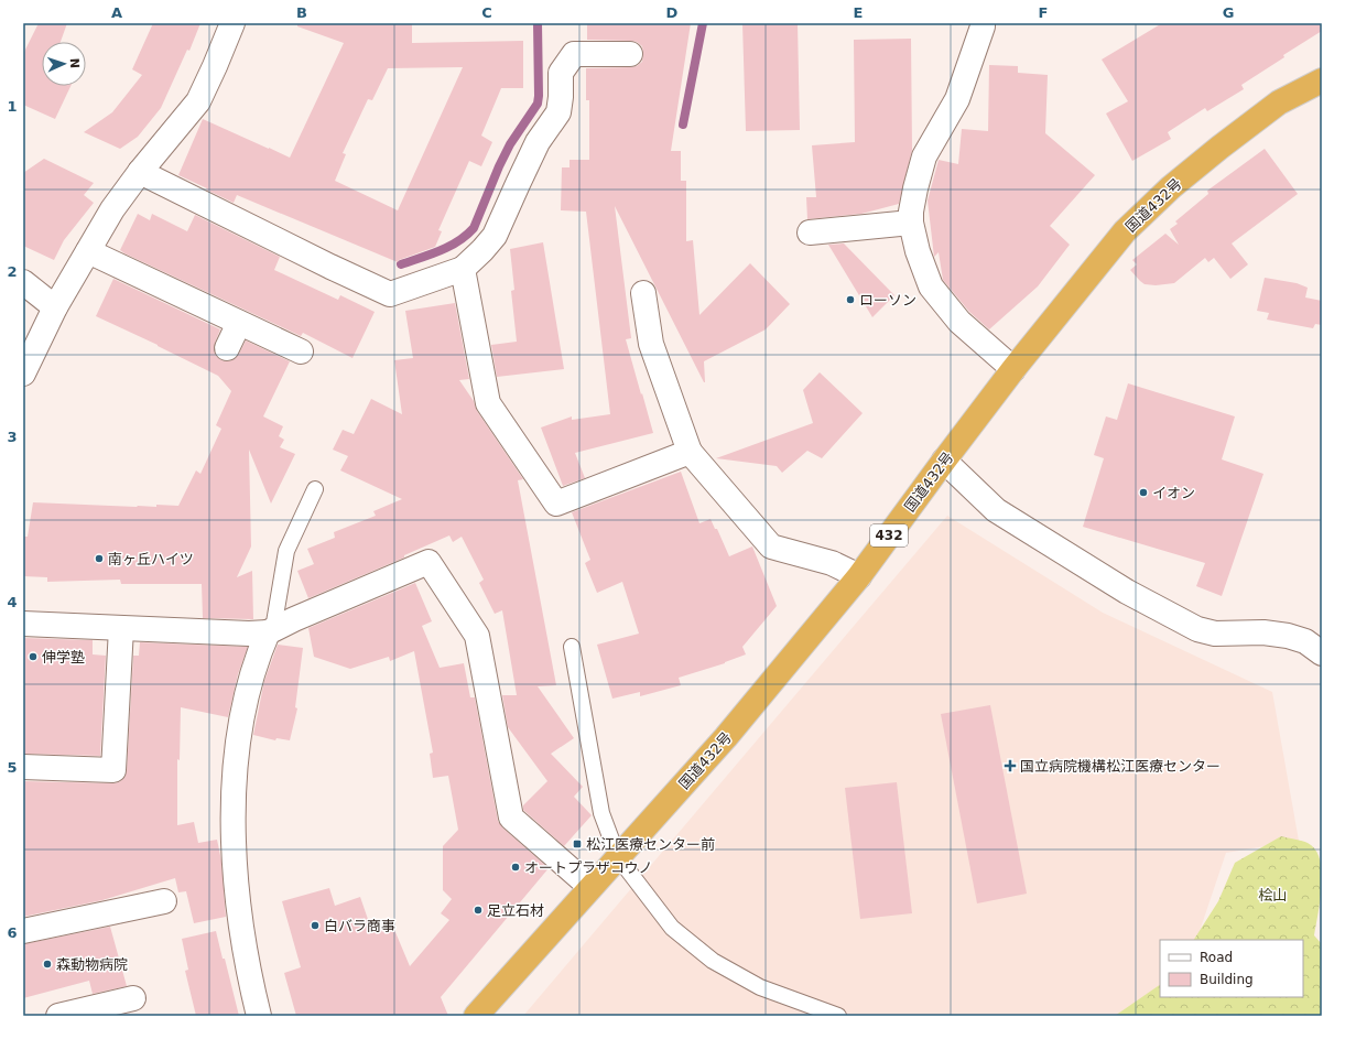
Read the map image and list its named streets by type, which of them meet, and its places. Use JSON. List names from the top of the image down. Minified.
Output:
{"streets":{"highway":["国道432号","432"]},"parks":["桧山"],"places":{"other":["ローソン","イオン","南ヶ丘ハイツ","伸学塾","オートプラザコウノ","足立石材","白バラ商事","森動物病院"],"health":["国立病院機構松江医療センター"],"transit":["松江医療センター前"]},"legend":["Road","Building"],"north":"right","grid":{"columns":["A","B","C","D","E","F","G"],"rows":["1","2","3","4","5","6"]}}
